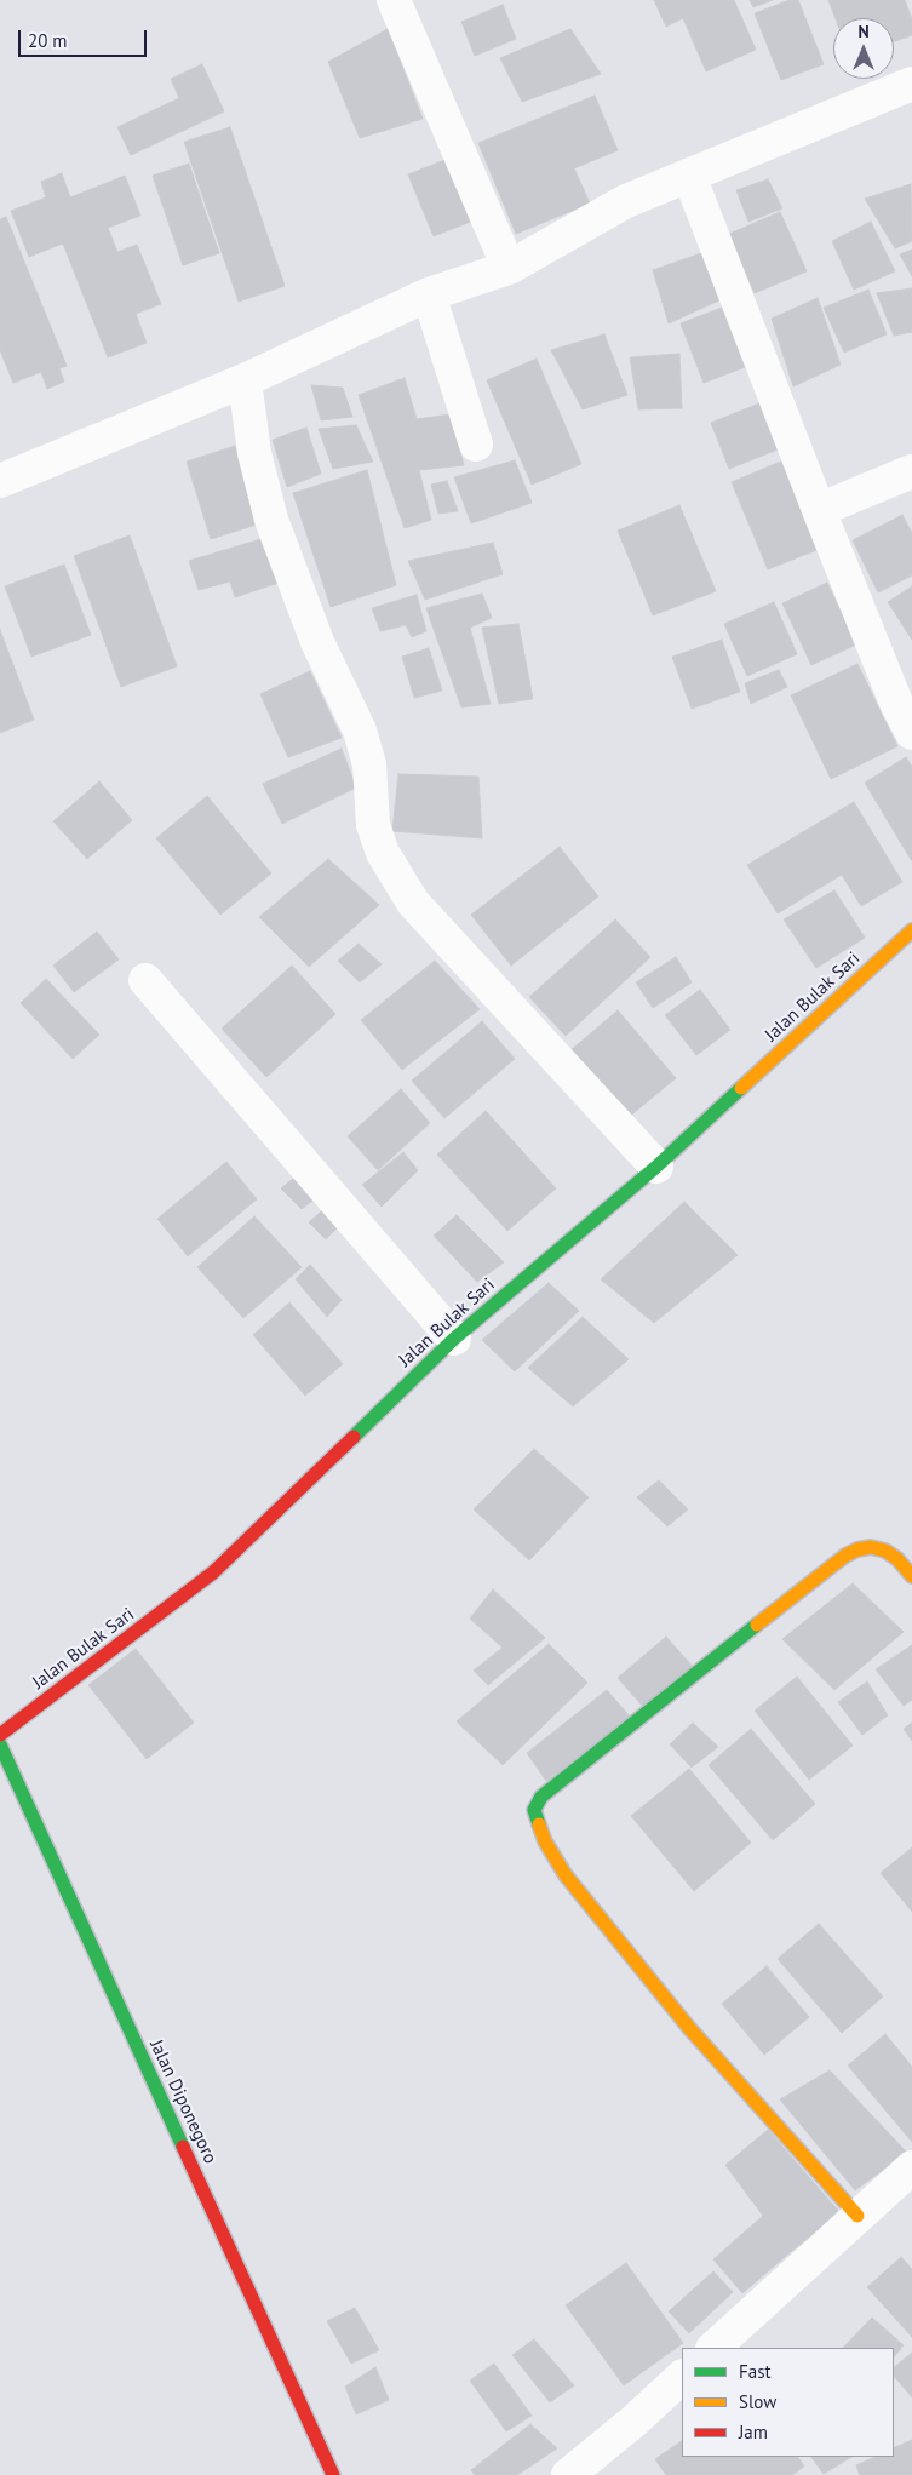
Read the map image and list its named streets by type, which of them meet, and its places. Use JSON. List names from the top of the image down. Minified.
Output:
{"streets":{"street":["Jalan Bulak Sari","Jalan Diponegoro"]},"legend":["Fast","Slow","Jam"],"scale_bar":"20 m","north":"top"}
